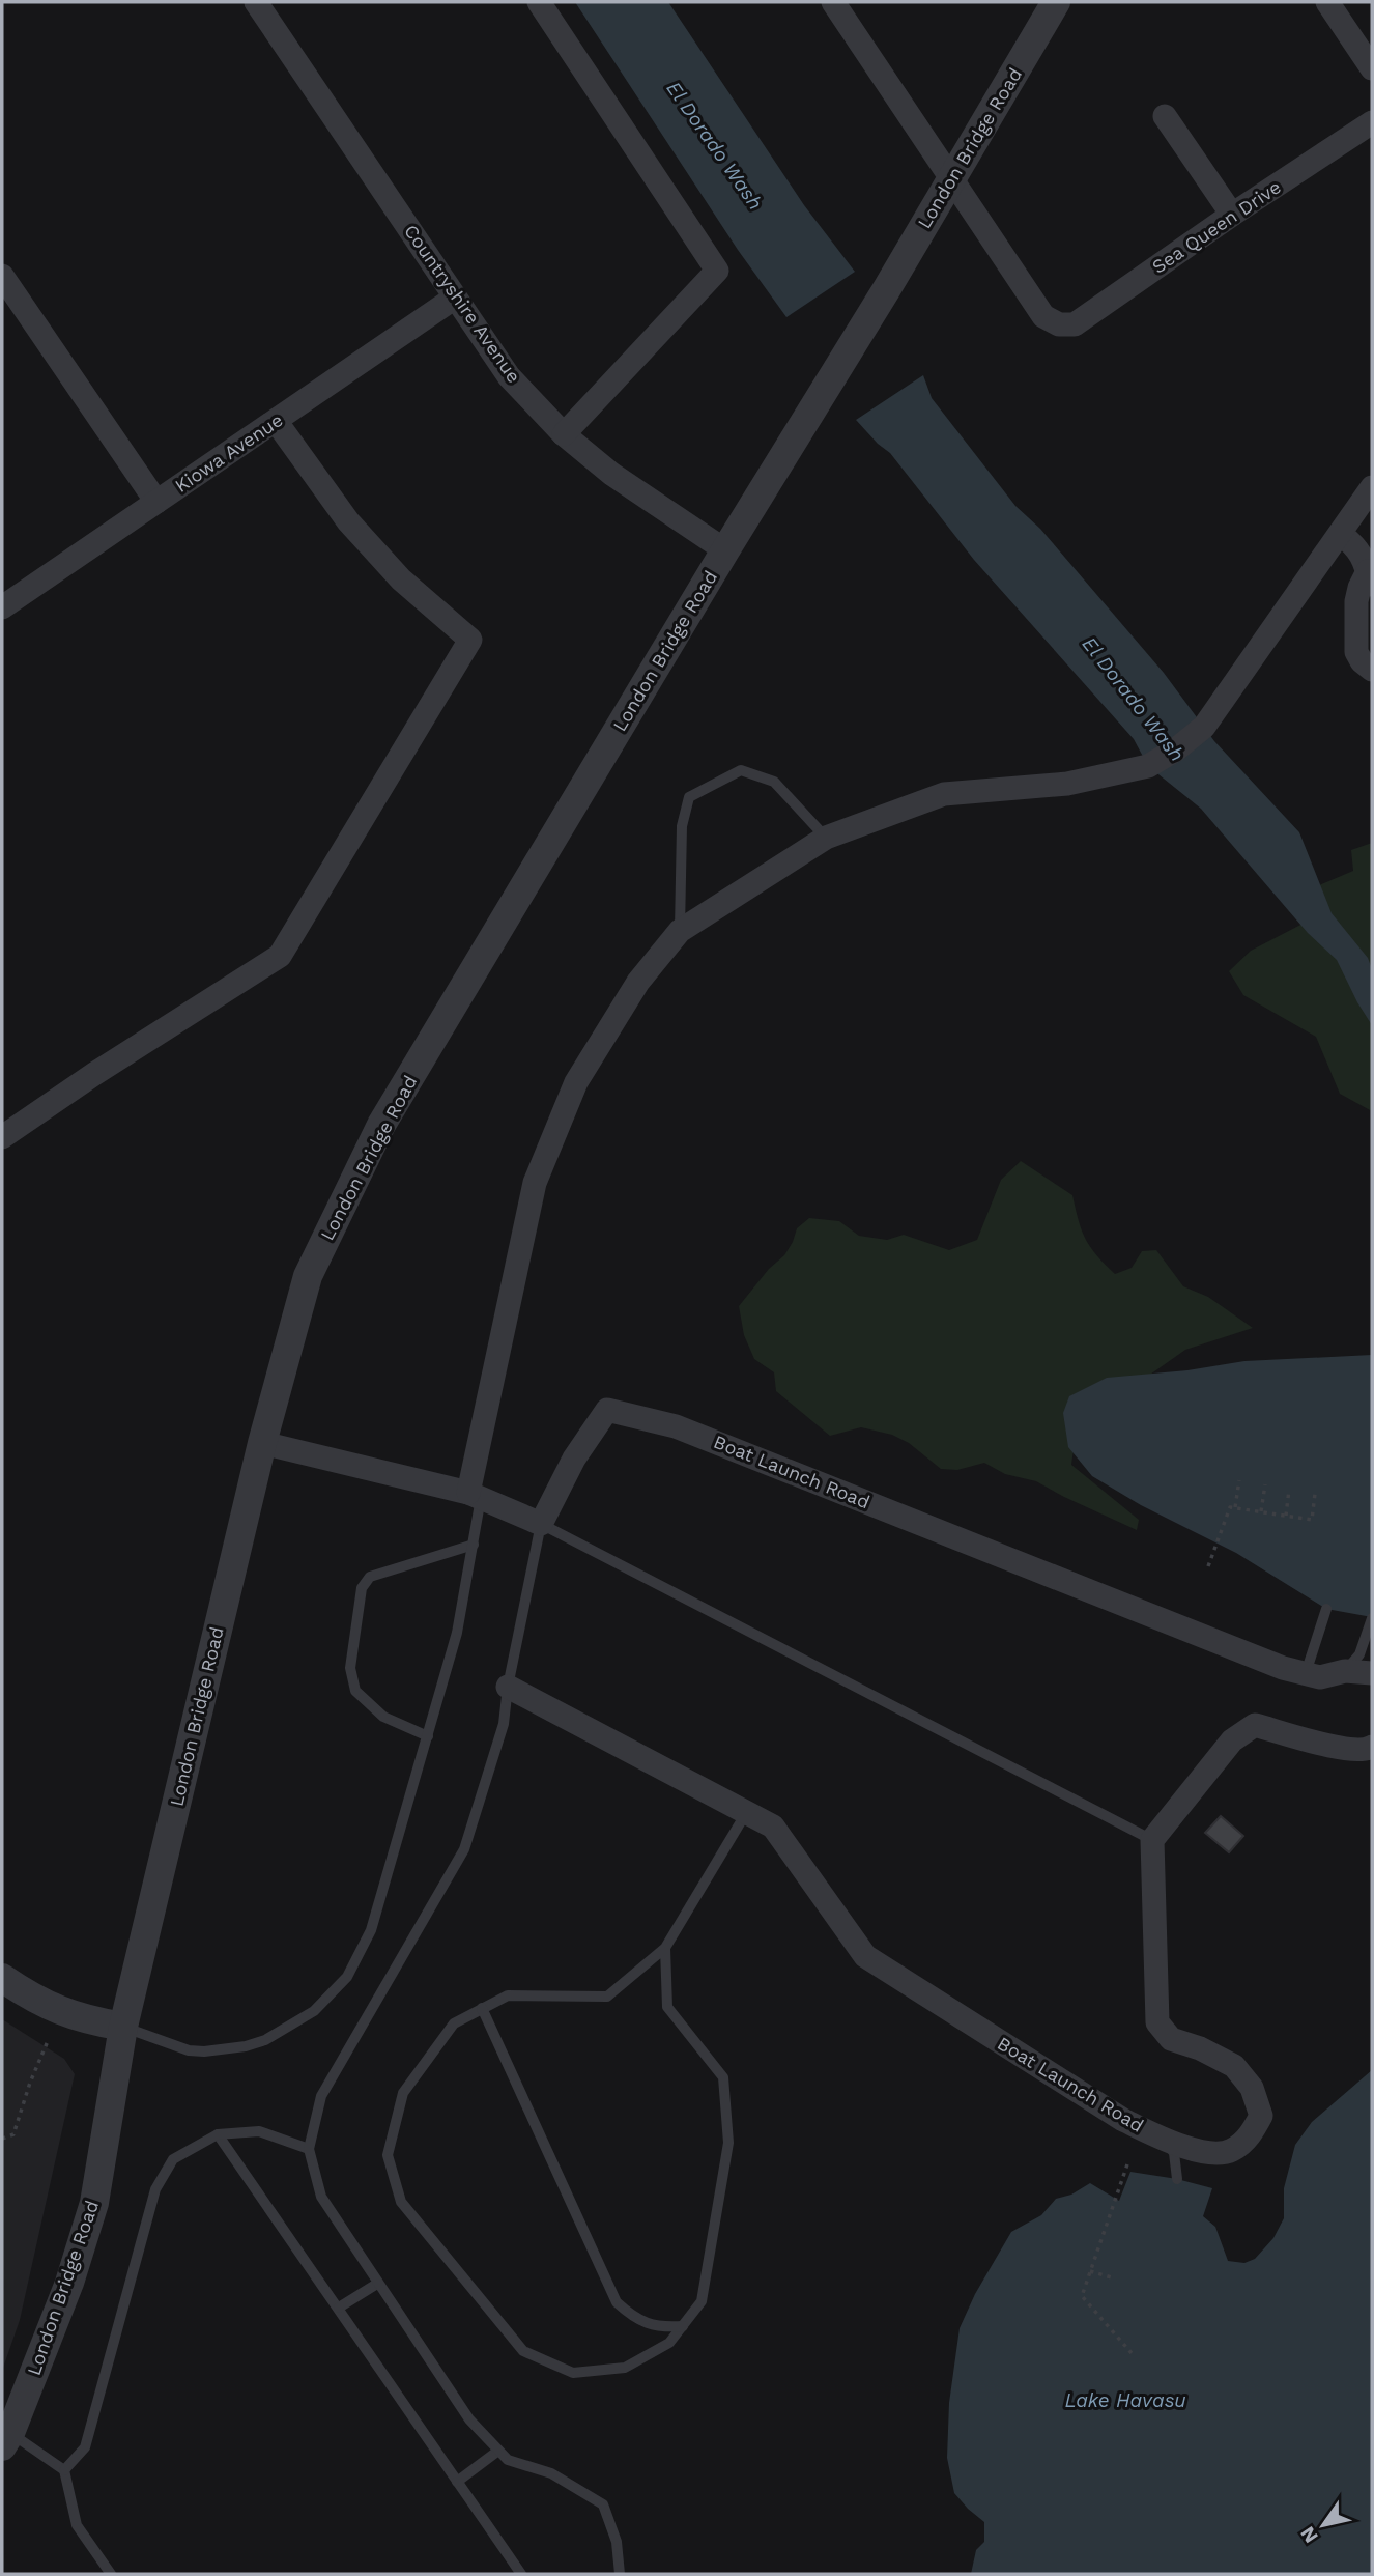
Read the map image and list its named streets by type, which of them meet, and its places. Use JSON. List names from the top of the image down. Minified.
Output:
{"streets":{"street":["London Bridge Road","Sea Queen Drive","Countryshire Avenue","Kiowa Avenue","Boat Launch Road"]},"crossings":[["London Bridge Road","Sea Queen Drive"],["London Bridge Road","Countryshire Avenue"],["Countryshire Avenue","Kiowa Avenue"]],"water":["El Dorado Wash","Lake Havasu"],"north":"bottom left"}
